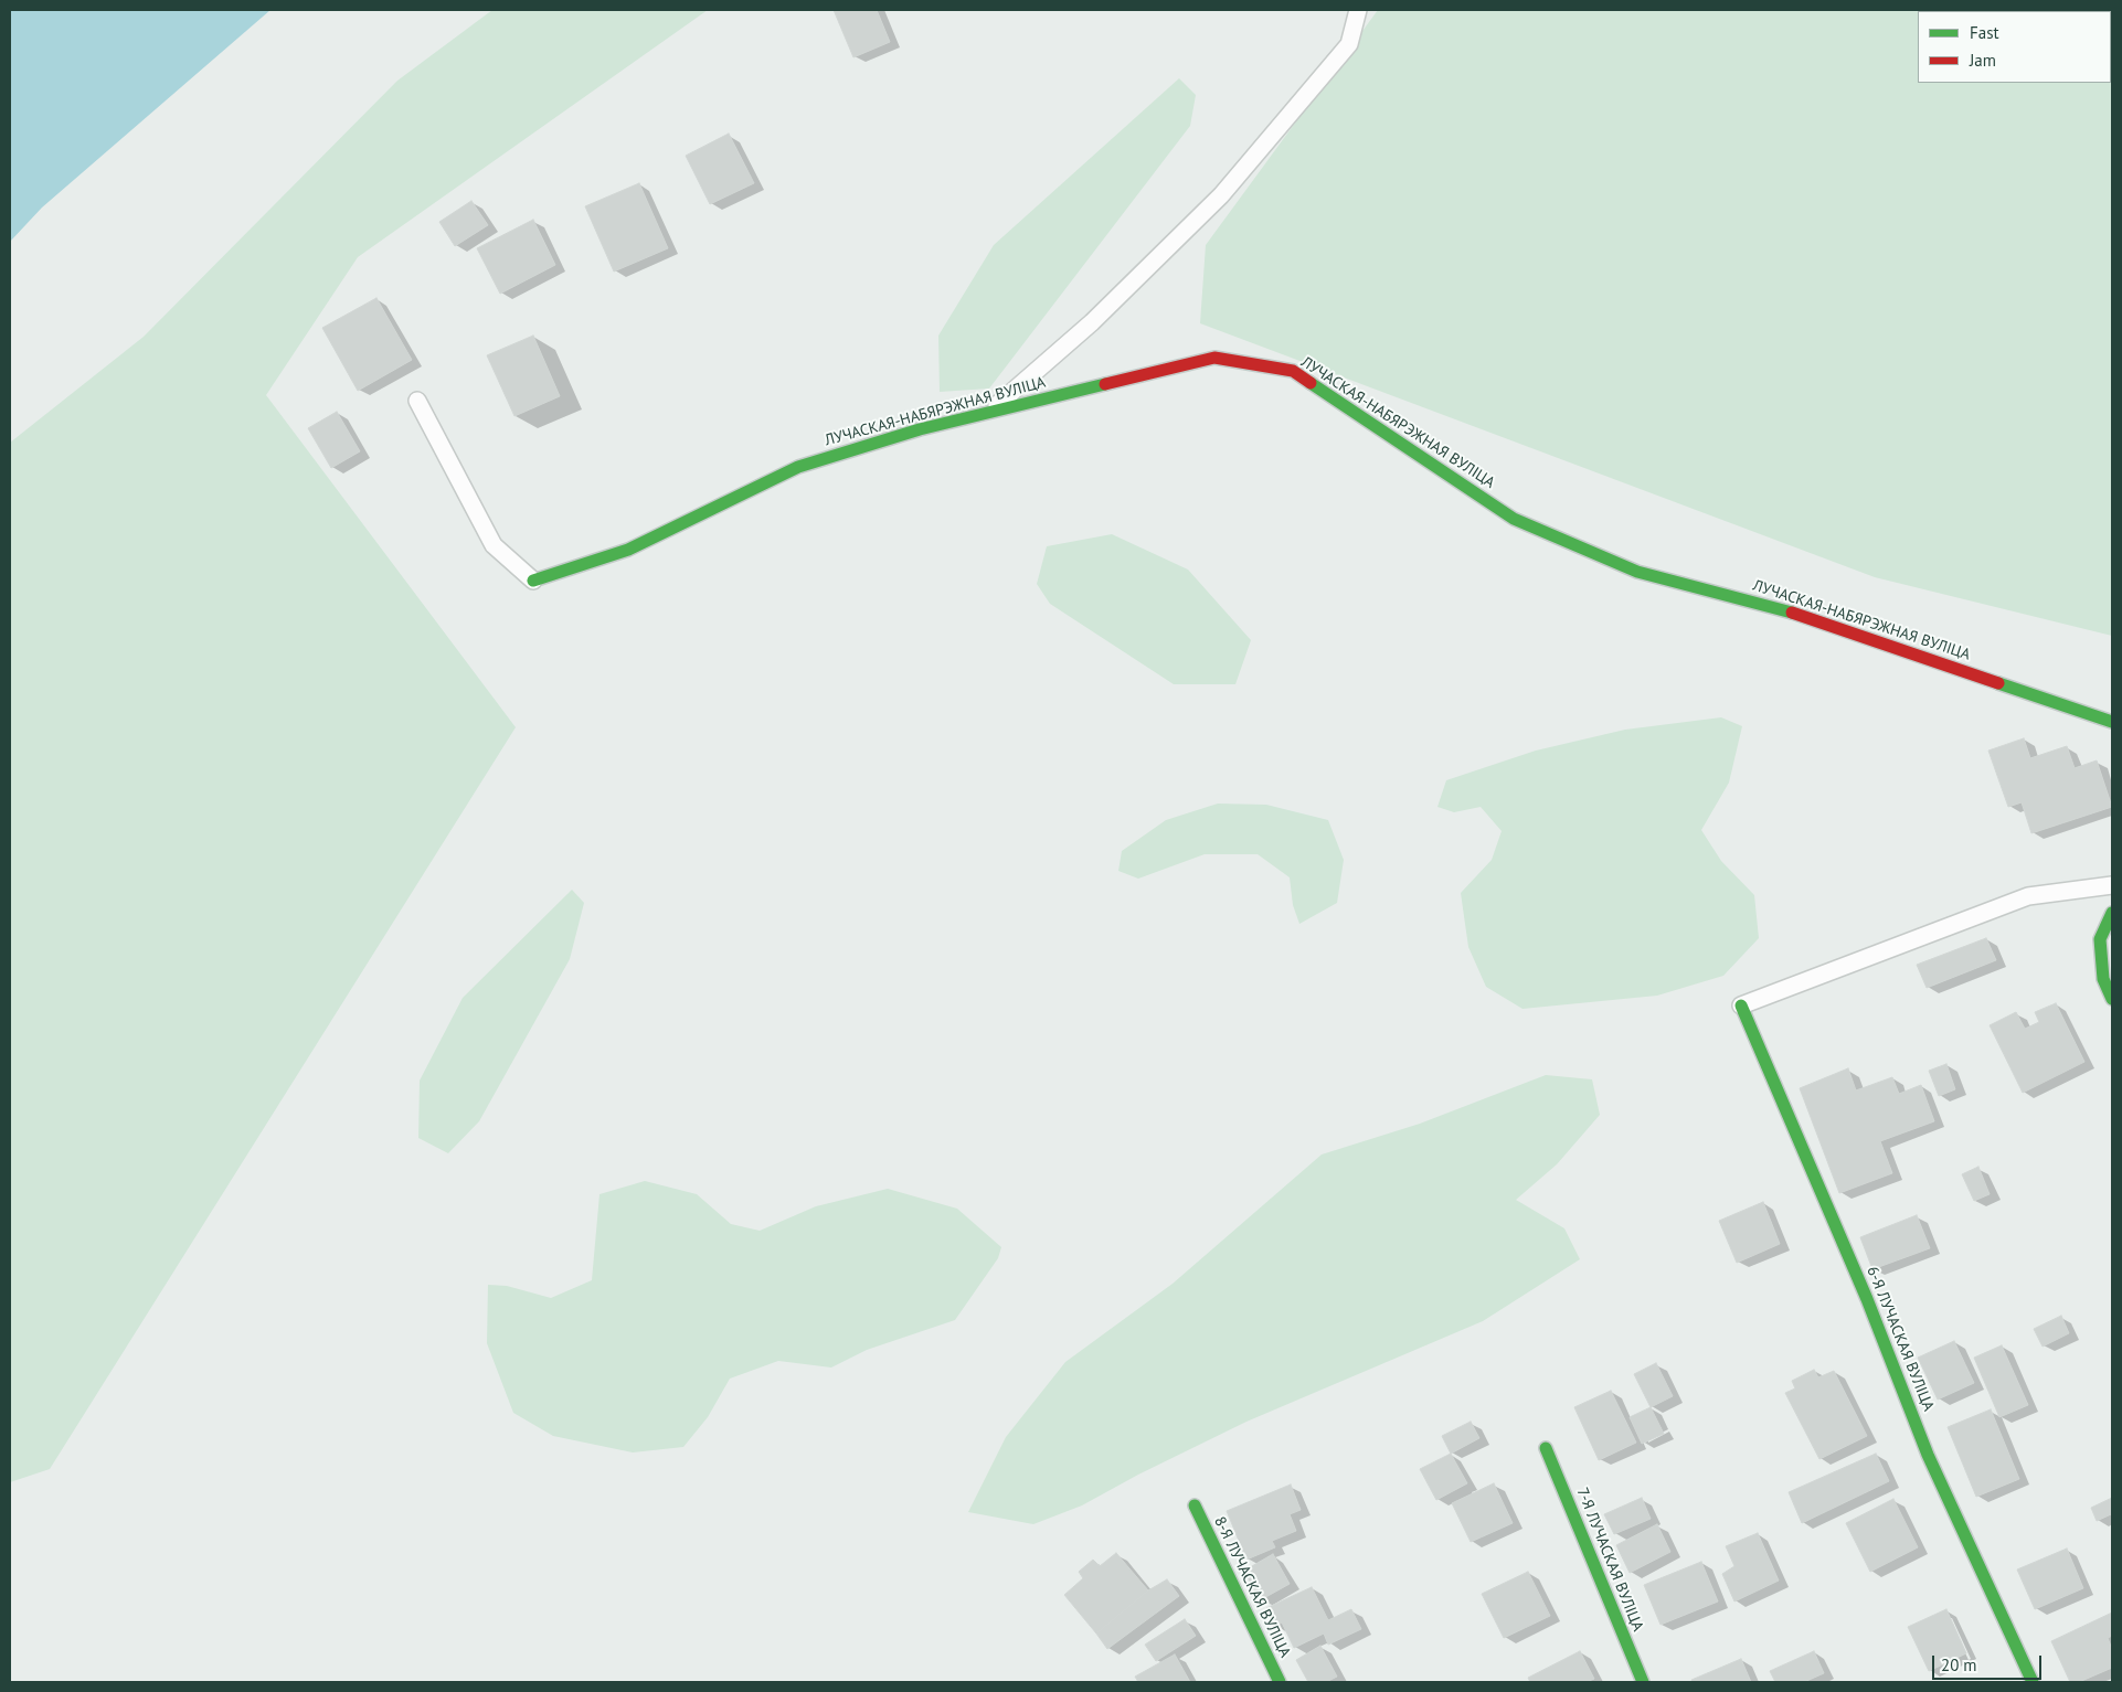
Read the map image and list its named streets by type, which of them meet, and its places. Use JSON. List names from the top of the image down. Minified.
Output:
{"streets":{"street":["ЛУЧАСКАЯ-НАБЯРЭЖНАЯ ВУЛІЦА","6-Я ЛУЧАСКАЯ ВУЛІЦА","7-Я ЛУЧАСКАЯ ВУЛІЦА","8-Я ЛУЧАСКАЯ ВУЛІЦА"]},"legend":["Fast","Jam"],"scale_bar":"20 m"}
